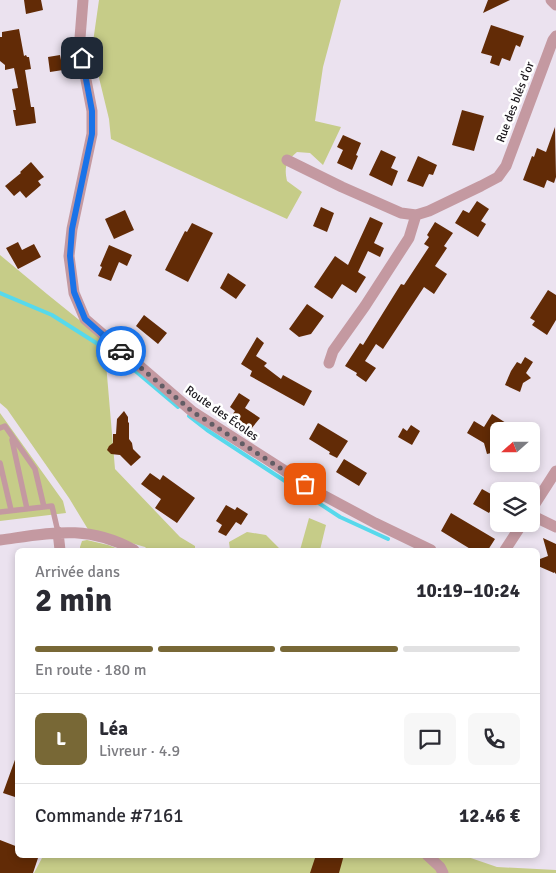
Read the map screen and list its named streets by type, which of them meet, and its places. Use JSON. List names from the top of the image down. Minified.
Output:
{"streets":{"street":["Rue des blés d'or","Route des Écoles"]},"north":"left","page":{"heading":["2 min","Arrivée dans","10:19–10:24"],"panel":["Léa","Livreur · 4.9","Commande #7161","12.46 €"],"bar":"En route · 180 m","round":"L"}}
